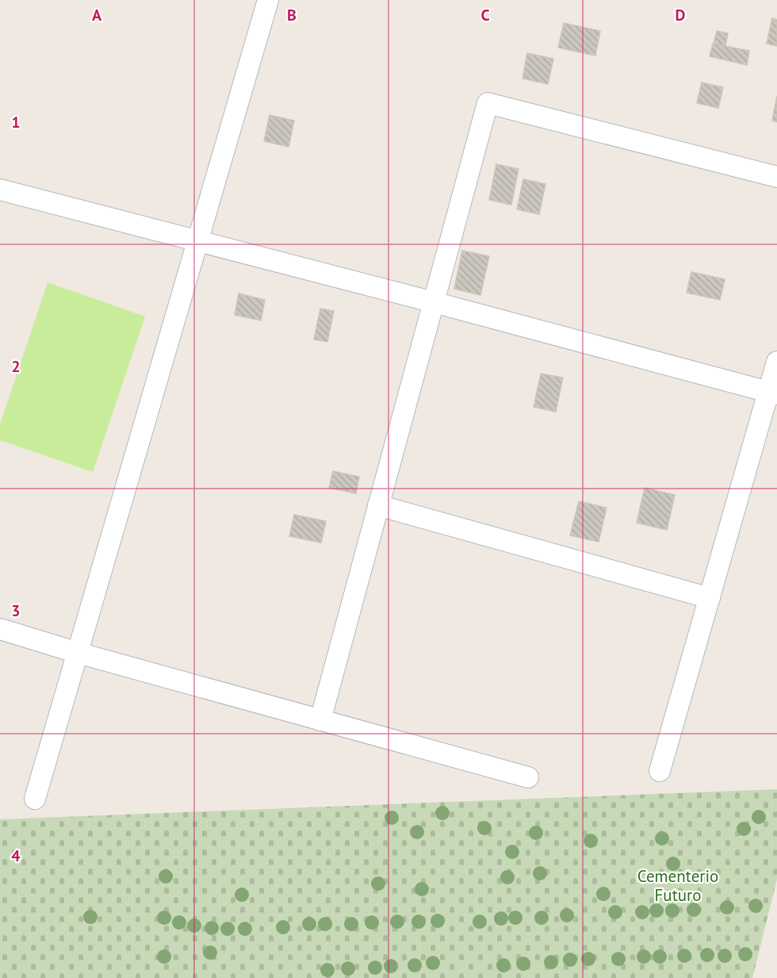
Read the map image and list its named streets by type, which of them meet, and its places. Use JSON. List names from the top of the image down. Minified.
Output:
{"parks":["Cementerio Futuro"],"grid":{"columns":["A","B","C","D"],"rows":["1","2","3","4"]}}
